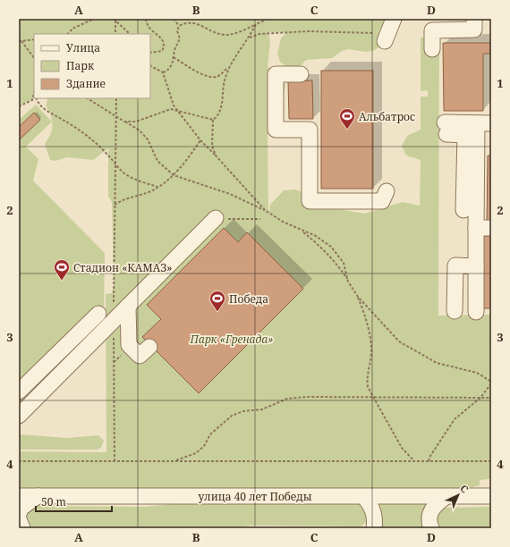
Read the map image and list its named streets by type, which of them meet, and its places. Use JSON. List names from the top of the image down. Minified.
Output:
{"streets":{"street":["улица 40 лет Победы"]},"parks":["Парк «Гренада»"],"places":{"sports":["Альбатрос","Стадион «КАМАЗ»","Победа"]},"legend":["Улица","Парк","Здание"],"scale_bar":"50 m","north":"top right","grid":{"columns":["A","B","C","D"],"rows":["1","2","3","4"]}}
